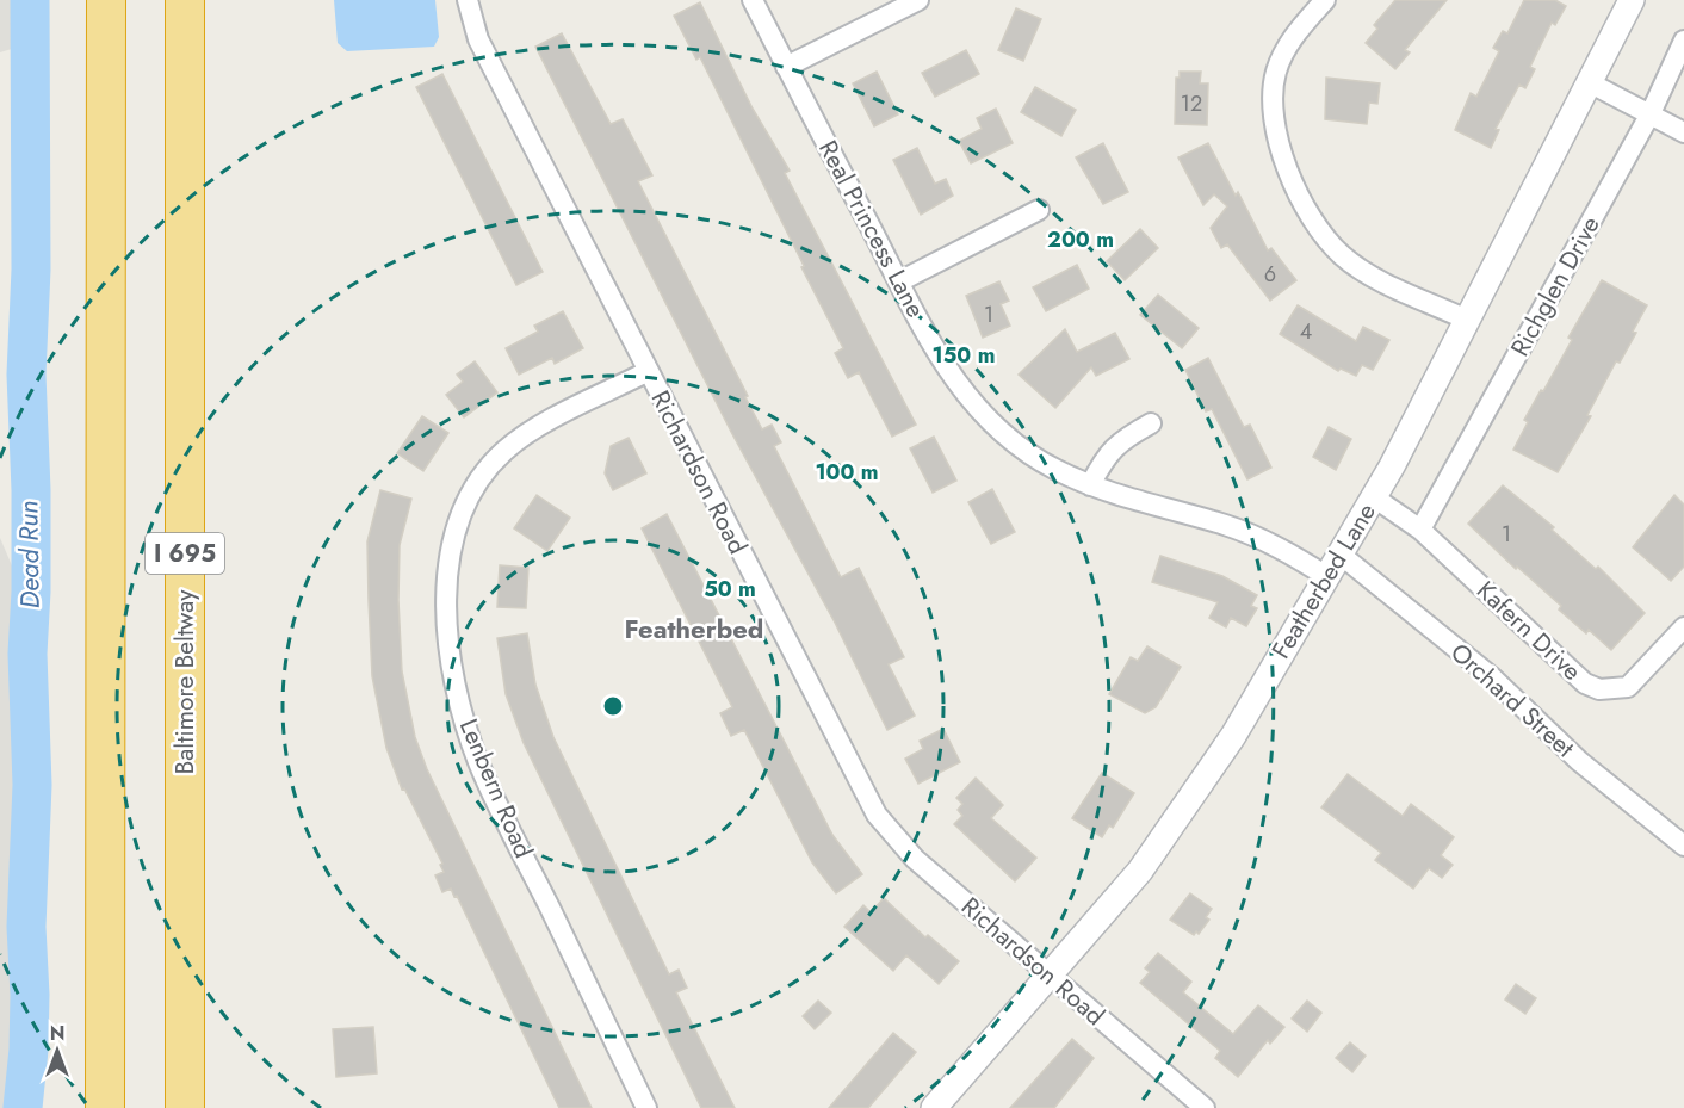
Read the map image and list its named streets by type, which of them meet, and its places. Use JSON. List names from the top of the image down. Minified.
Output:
{"streets":{"highway":["I 695","Baltimore Beltway"],"street":["Real Princess Lane","Richglen Drive","Richardson Road","Featherbed Lane","Kafern Drive","Orchard Street","Lenbern Road"]},"crossings":[["Real Princess Lane","Featherbed Lane"],["Richglen Drive","Kafern Drive"],["Richardson Road","Featherbed Lane"],["Richardson Road","Lenbern Road"],["Featherbed Lane","Kafern Drive"],["Featherbed Lane","Orchard Street"]],"districts":["Featherbed"],"water":["Dead Run"],"house_numbers":["12","6","1","4","1"],"north":"top","rings":["200 m","150 m","100 m","50 m"]}
